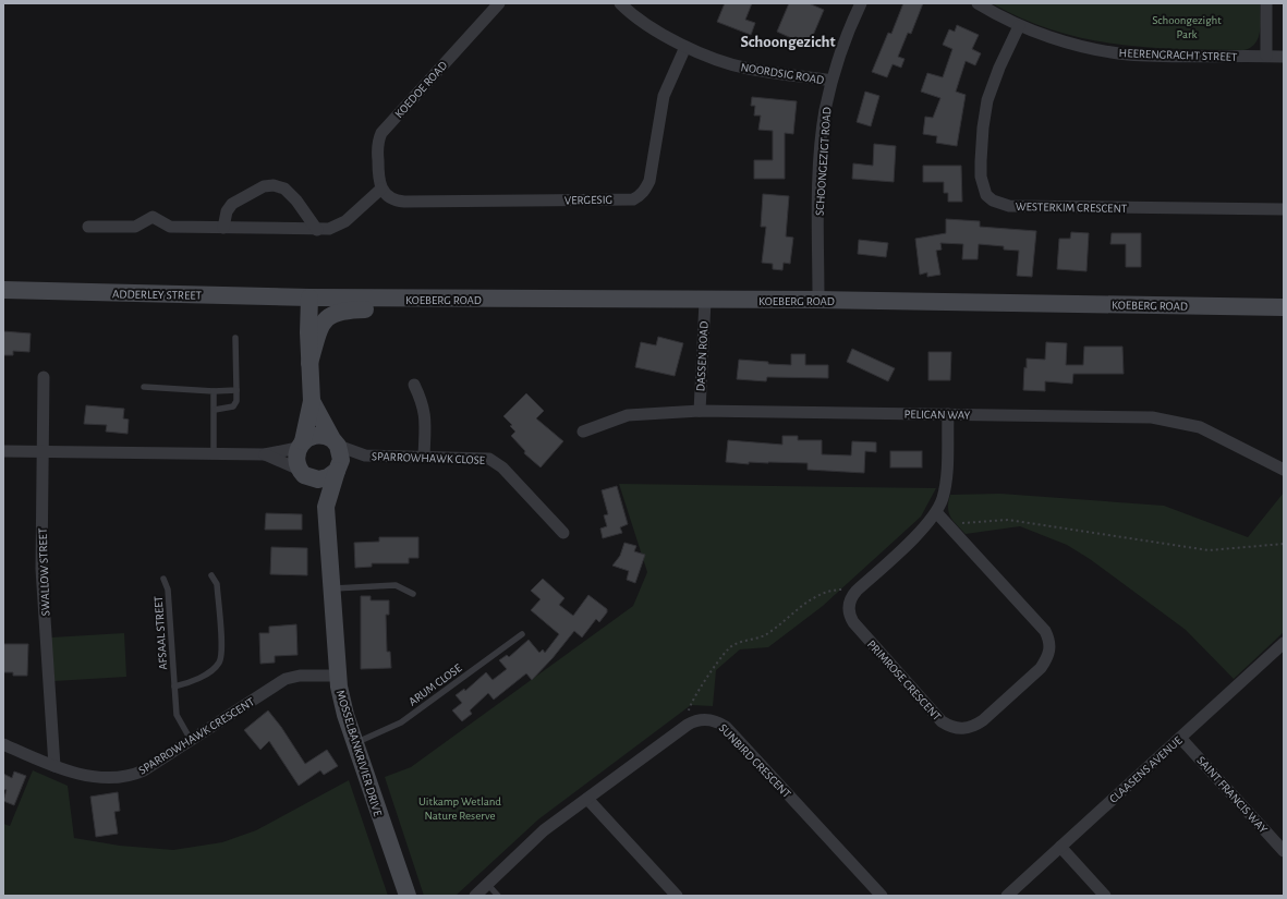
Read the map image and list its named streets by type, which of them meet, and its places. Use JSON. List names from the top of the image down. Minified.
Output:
{"streets":{"main road":["ADDERLEY STREET","KOEBERG ROAD","MOSSELBANKRIVIER DRIVE"],"street":["HEERENGRACHT STREET","NOORDSIG ROAD","KOEDOE ROAD","SCHOONGEZIGT ROAD","VERGESIG","WESTERKIM CRESCENT","DASSEN ROAD","PELICAN WAY","SPARROWHAWK CLOSE","SWALLOW STREET","PRIMROSE CRESCENT","SPARROWHAWK CRESCENT","SUNBIRD CRESCENT","CLAASENS AVENUE","SAINT FRANCIS WAY"],"lane":["AFSAAL STREET","ARUM CLOSE"]},"crossings":[["HEERENGRACHT STREET","WESTERKIM CRESCENT"],["NOORDSIG ROAD","SCHOONGEZIGT ROAD"],["NOORDSIG ROAD","VERGESIG"],["KOEDOE ROAD","VERGESIG"],["SCHOONGEZIGT ROAD","KOEBERG ROAD"],["ADDERLEY STREET","KOEBERG ROAD"],["ADDERLEY STREET","MOSSELBANKRIVIER DRIVE"],["KOEBERG ROAD","DASSEN ROAD"],["KOEBERG ROAD","MOSSELBANKRIVIER DRIVE"],["DASSEN ROAD","PELICAN WAY"],["PELICAN WAY","PRIMROSE CRESCENT"],["SPARROWHAWK CLOSE","MOSSELBANKRIVIER DRIVE"],["SWALLOW STREET","SPARROWHAWK CRESCENT"],["AFSAAL STREET","SPARROWHAWK CRESCENT"],["ARUM CLOSE","MOSSELBANKRIVIER DRIVE"],["SPARROWHAWK CRESCENT","MOSSELBANKRIVIER DRIVE"],["CLAASENS AVENUE","SAINT FRANCIS WAY"]],"districts":["Schoongezicht"],"parks":["Schoongezight Park","Uitkamp Wetland Nature Reserve"]}
